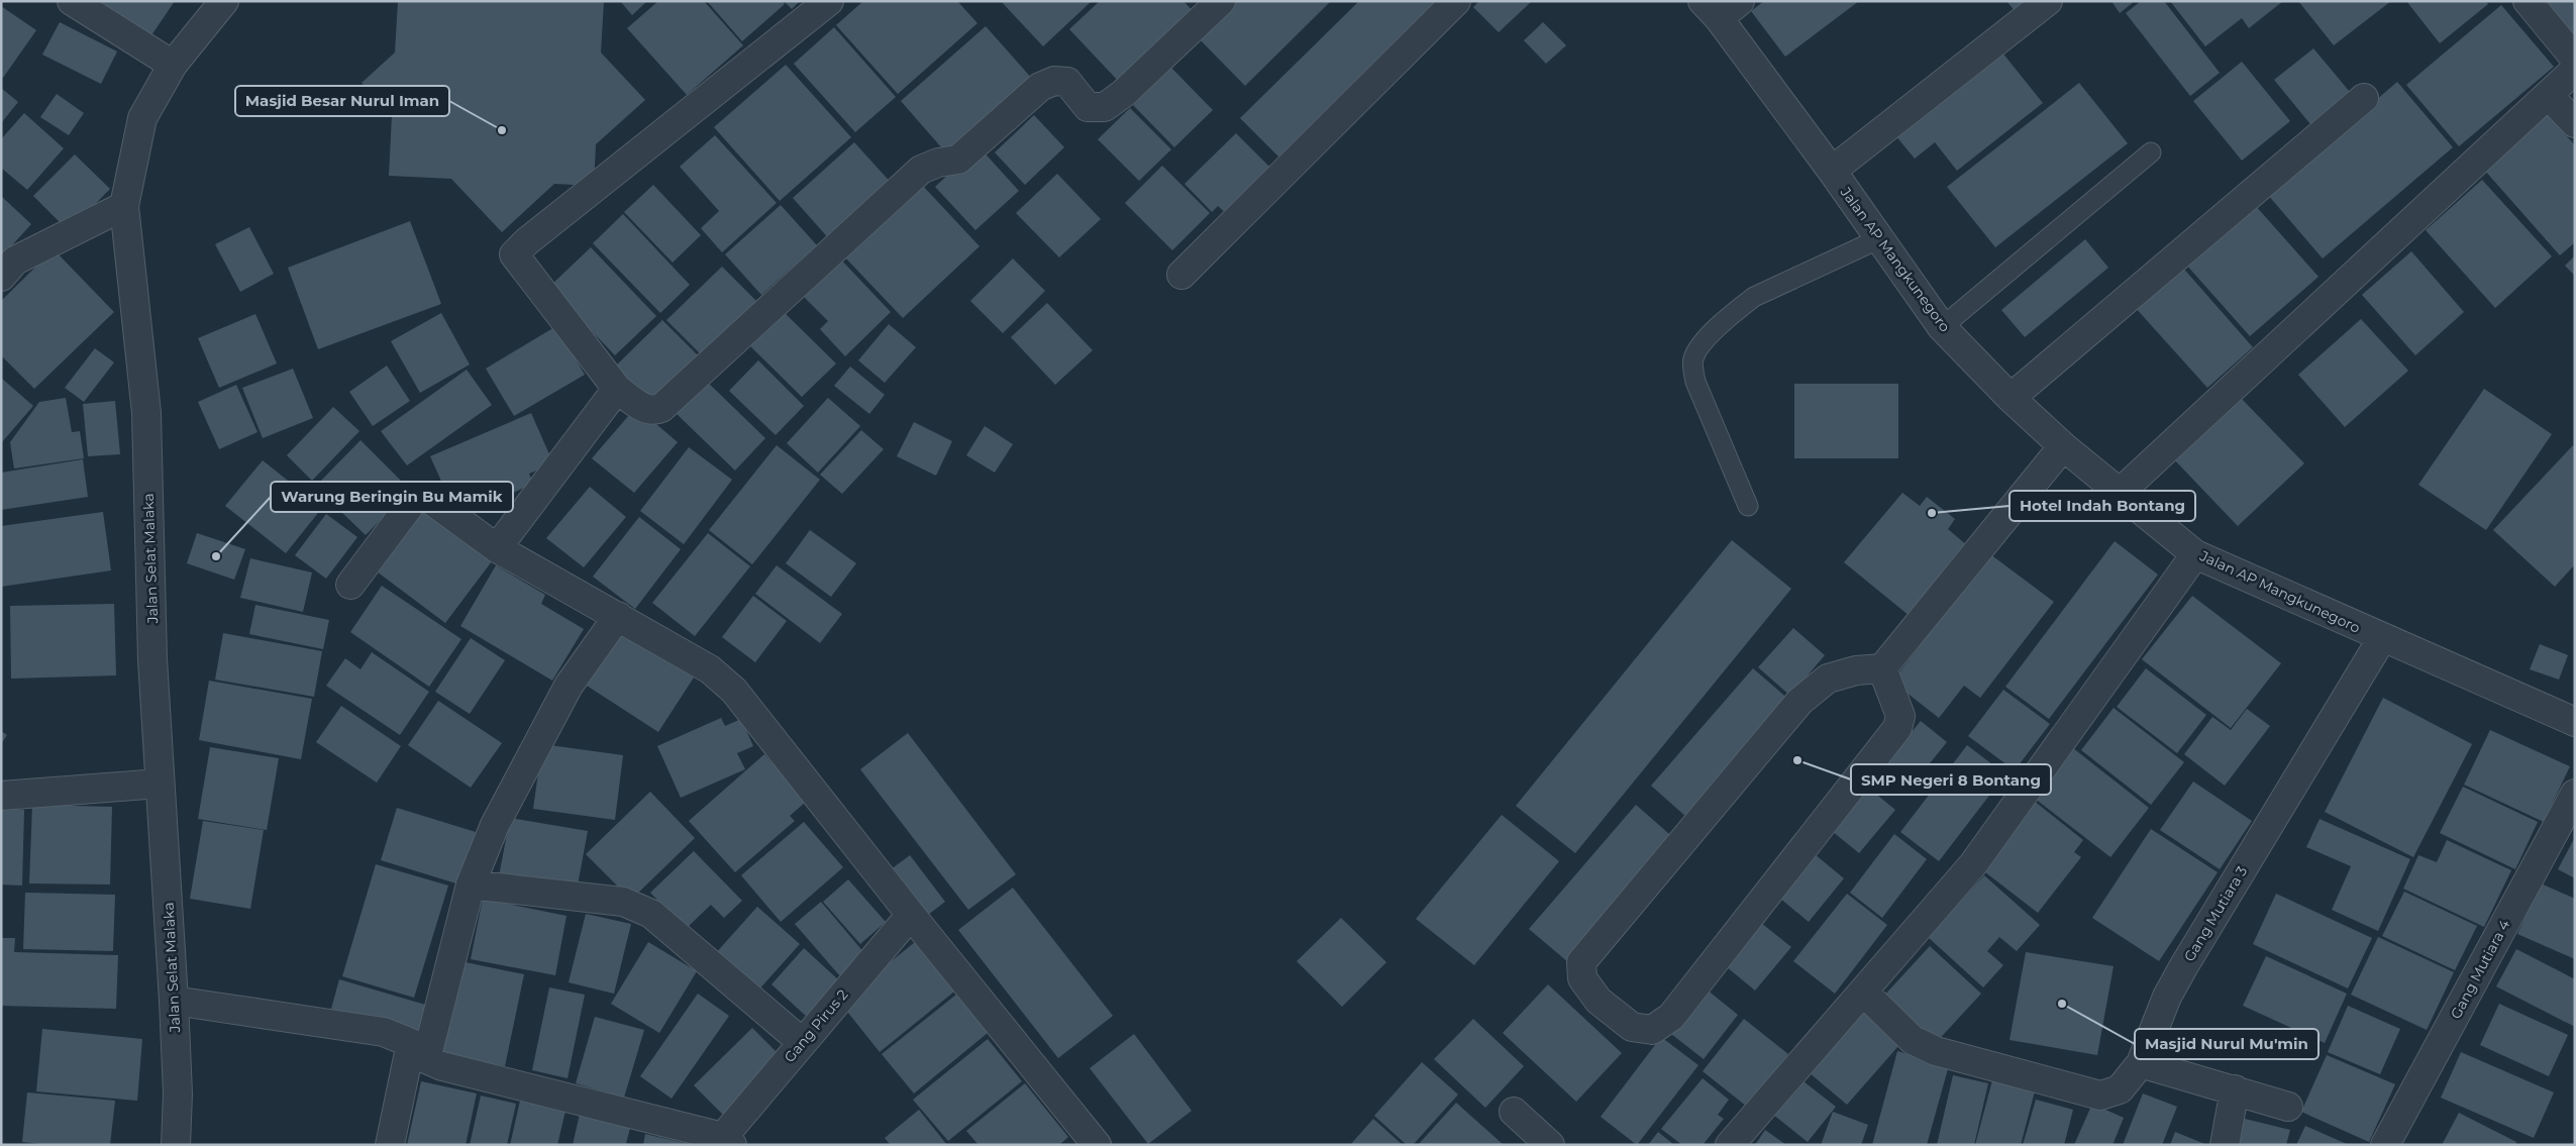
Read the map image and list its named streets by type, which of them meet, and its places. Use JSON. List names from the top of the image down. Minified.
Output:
{"streets":{"street":["Jalan AP Mangkunegoro","Jalan Selat Malaka","Gang Mutiara 3","Gang Mutiara 4","Gang Pirus 2"]},"crossings":[["Jalan AP Mangkunegoro","Gang Mutiara 3"]],"places":["Masjid Besar Nurul Iman","Hotel Indah Bontang","Warung Beringin Bu Mamik","SMP Negeri 8 Bontang","Masjid Nurul Mu'min"]}
